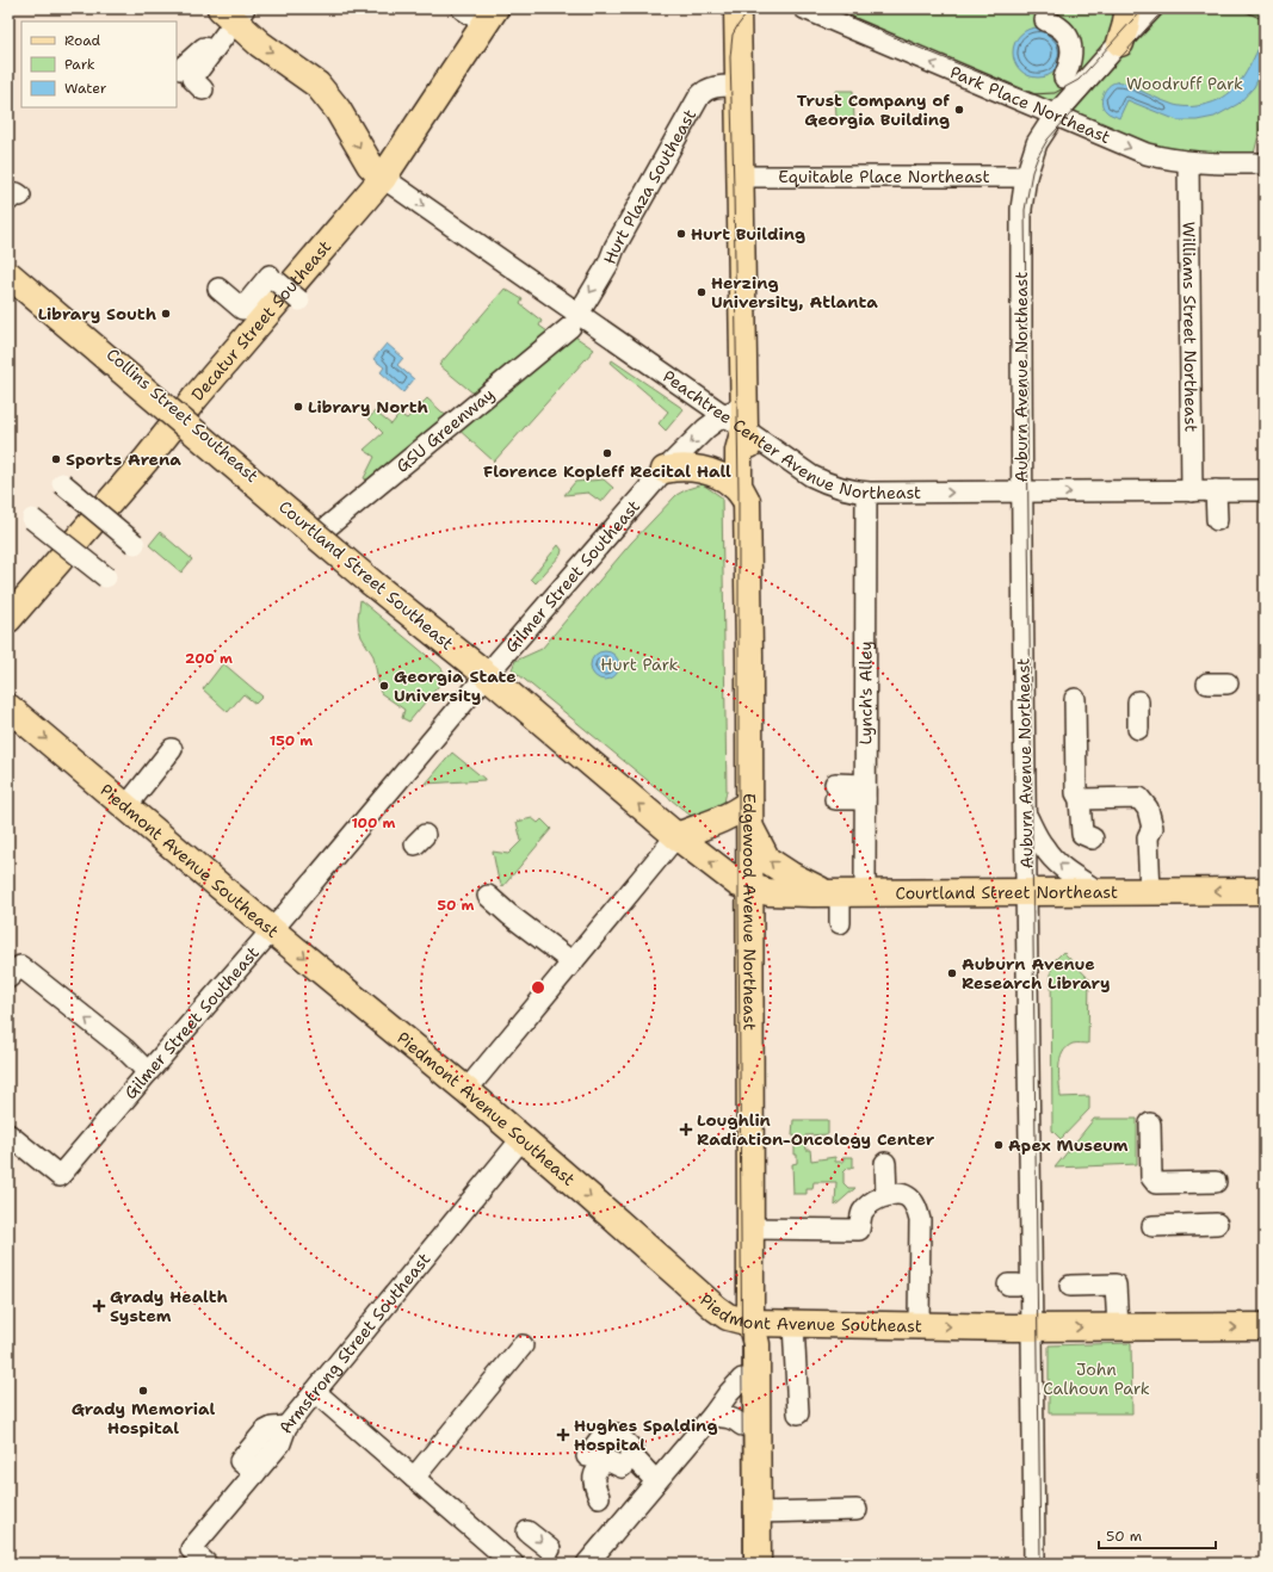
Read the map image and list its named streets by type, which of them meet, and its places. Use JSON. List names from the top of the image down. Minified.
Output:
{"streets":{"main road":["Decatur Street Southeast","Courtland Street Southeast","Piedmont Avenue Southeast","Courtland Street Northeast","Edgewood Avenue Northeast"],"street":["Park Place Northeast","Equitable Place Northeast","Hurt Plaza Southeast","Williams Street Northeast","Auburn Avenue Northeast","Collins Street Southeast","GSU Greenway","Peachtree Center Avenue Northeast","Gilmer Street Southeast","Lynch's Alley","Armstrong Street Southeast"]},"crossings":[["Park Place Northeast","Williams Street Northeast"],["Park Place Northeast","Auburn Avenue Northeast"],["Equitable Place Northeast","Auburn Avenue Northeast"],["Equitable Place Northeast","Edgewood Avenue Northeast"],["Hurt Plaza Southeast","GSU Greenway"],["Hurt Plaza Southeast","Peachtree Center Avenue Northeast"],["Hurt Plaza Southeast","Edgewood Avenue Northeast"],["Decatur Street Southeast","Collins Street Southeast"],["Decatur Street Southeast","Peachtree Center Avenue Northeast"],["Williams Street Northeast","Peachtree Center Avenue Northeast"],["Auburn Avenue Northeast","Peachtree Center Avenue Northeast"],["Auburn Avenue Northeast","Piedmont Avenue Southeast"],["Auburn Avenue Northeast","Courtland Street Northeast"],["Collins Street Southeast","GSU Greenway"],["Collins Street Southeast","Courtland Street Southeast"],["GSU Greenway","Peachtree Center Avenue Northeast"],["Peachtree Center Avenue Northeast","Gilmer Street Southeast"],["Peachtree Center Avenue Northeast","Lynch's Alley"],["Peachtree Center Avenue Northeast","Edgewood Avenue Northeast"],["Courtland Street Southeast","Gilmer Street Southeast"],["Courtland Street Southeast","Courtland Street Northeast"],["Courtland Street Southeast","Edgewood Avenue Northeast"],["Gilmer Street Southeast","Piedmont Avenue Southeast"],["Gilmer Street Southeast","Edgewood Avenue Northeast"],["Lynch's Alley","Courtland Street Northeast"],["Piedmont Avenue Southeast","Edgewood Avenue Northeast"],["Piedmont Avenue Southeast","Armstrong Street Southeast"],["Courtland Street Northeast","Edgewood Avenue Northeast"]],"one_way":["Hurt Plaza Southeast","Peachtree Center Avenue Northeast","Courtland Street Southeast","Piedmont Avenue Southeast"],"parks":["Woodruff Park","Hurt Park","John Calhoun Park"],"places":{"other":["Trust Company of Georgia Building","Hurt Building","Herzing University, Atlanta","Library South","Library North","Florence Kopleff Recital Hall","Sports Arena","Georgia State University","Auburn Avenue Research Library","Apex Museum","Grady Memorial Hospital"],"health":["Loughlin Radiation-Oncology Center","Grady Health System","Hughes Spalding Hospital"]},"legend":["Road","Park","Water"],"scale_bar":"50 m","rings":["200 m","150 m","100 m","50 m"]}
